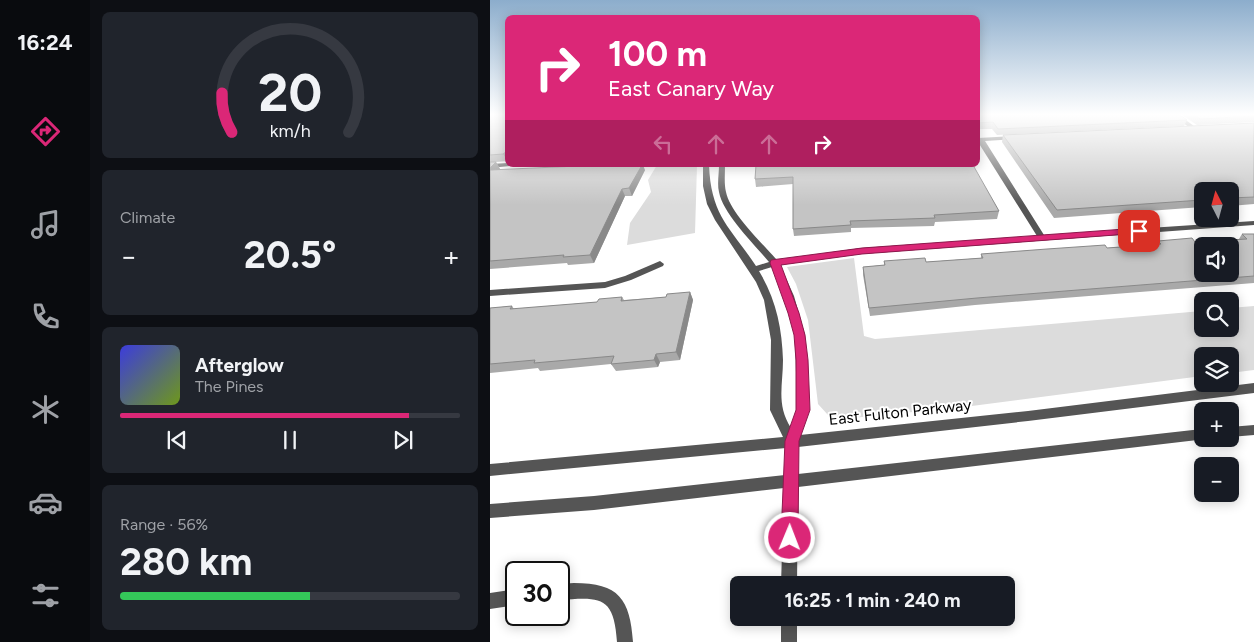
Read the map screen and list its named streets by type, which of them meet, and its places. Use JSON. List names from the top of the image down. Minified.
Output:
{"streets":{"street":["East Fulton Parkway"]},"north":"top","page":{"tabs":"16:24","turn":["100 m","East Canary Way"],"tile":["Climate",["Range · 56%","280 km"]],"map_buttons":["+","−"],"heat":["−","20.5°","+"],"song":["Afterglow","The Pines"],"limit":"30","trip":"16:25 · 1 min · 240 m","gauge":["20","km/h"]}}
